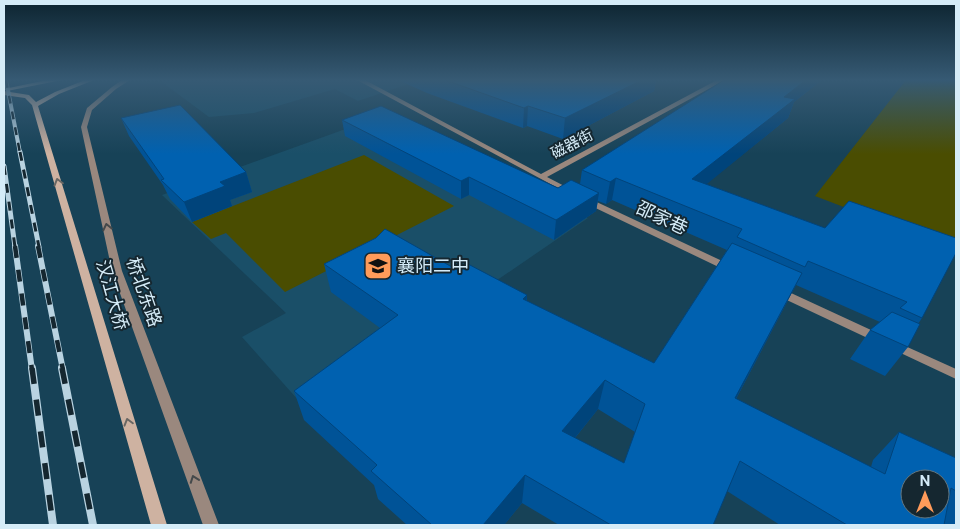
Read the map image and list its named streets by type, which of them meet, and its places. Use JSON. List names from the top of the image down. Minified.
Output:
{"streets":{"main road":["汉江大桥"],"street":["磁器街","邵家巷","桥北东路"]},"crossings":[["磁器街","邵家巷"]],"one_way":["桥北东路","汉江大桥"],"places":{"school or university":["襄阳二中"]},"north":"top"}
